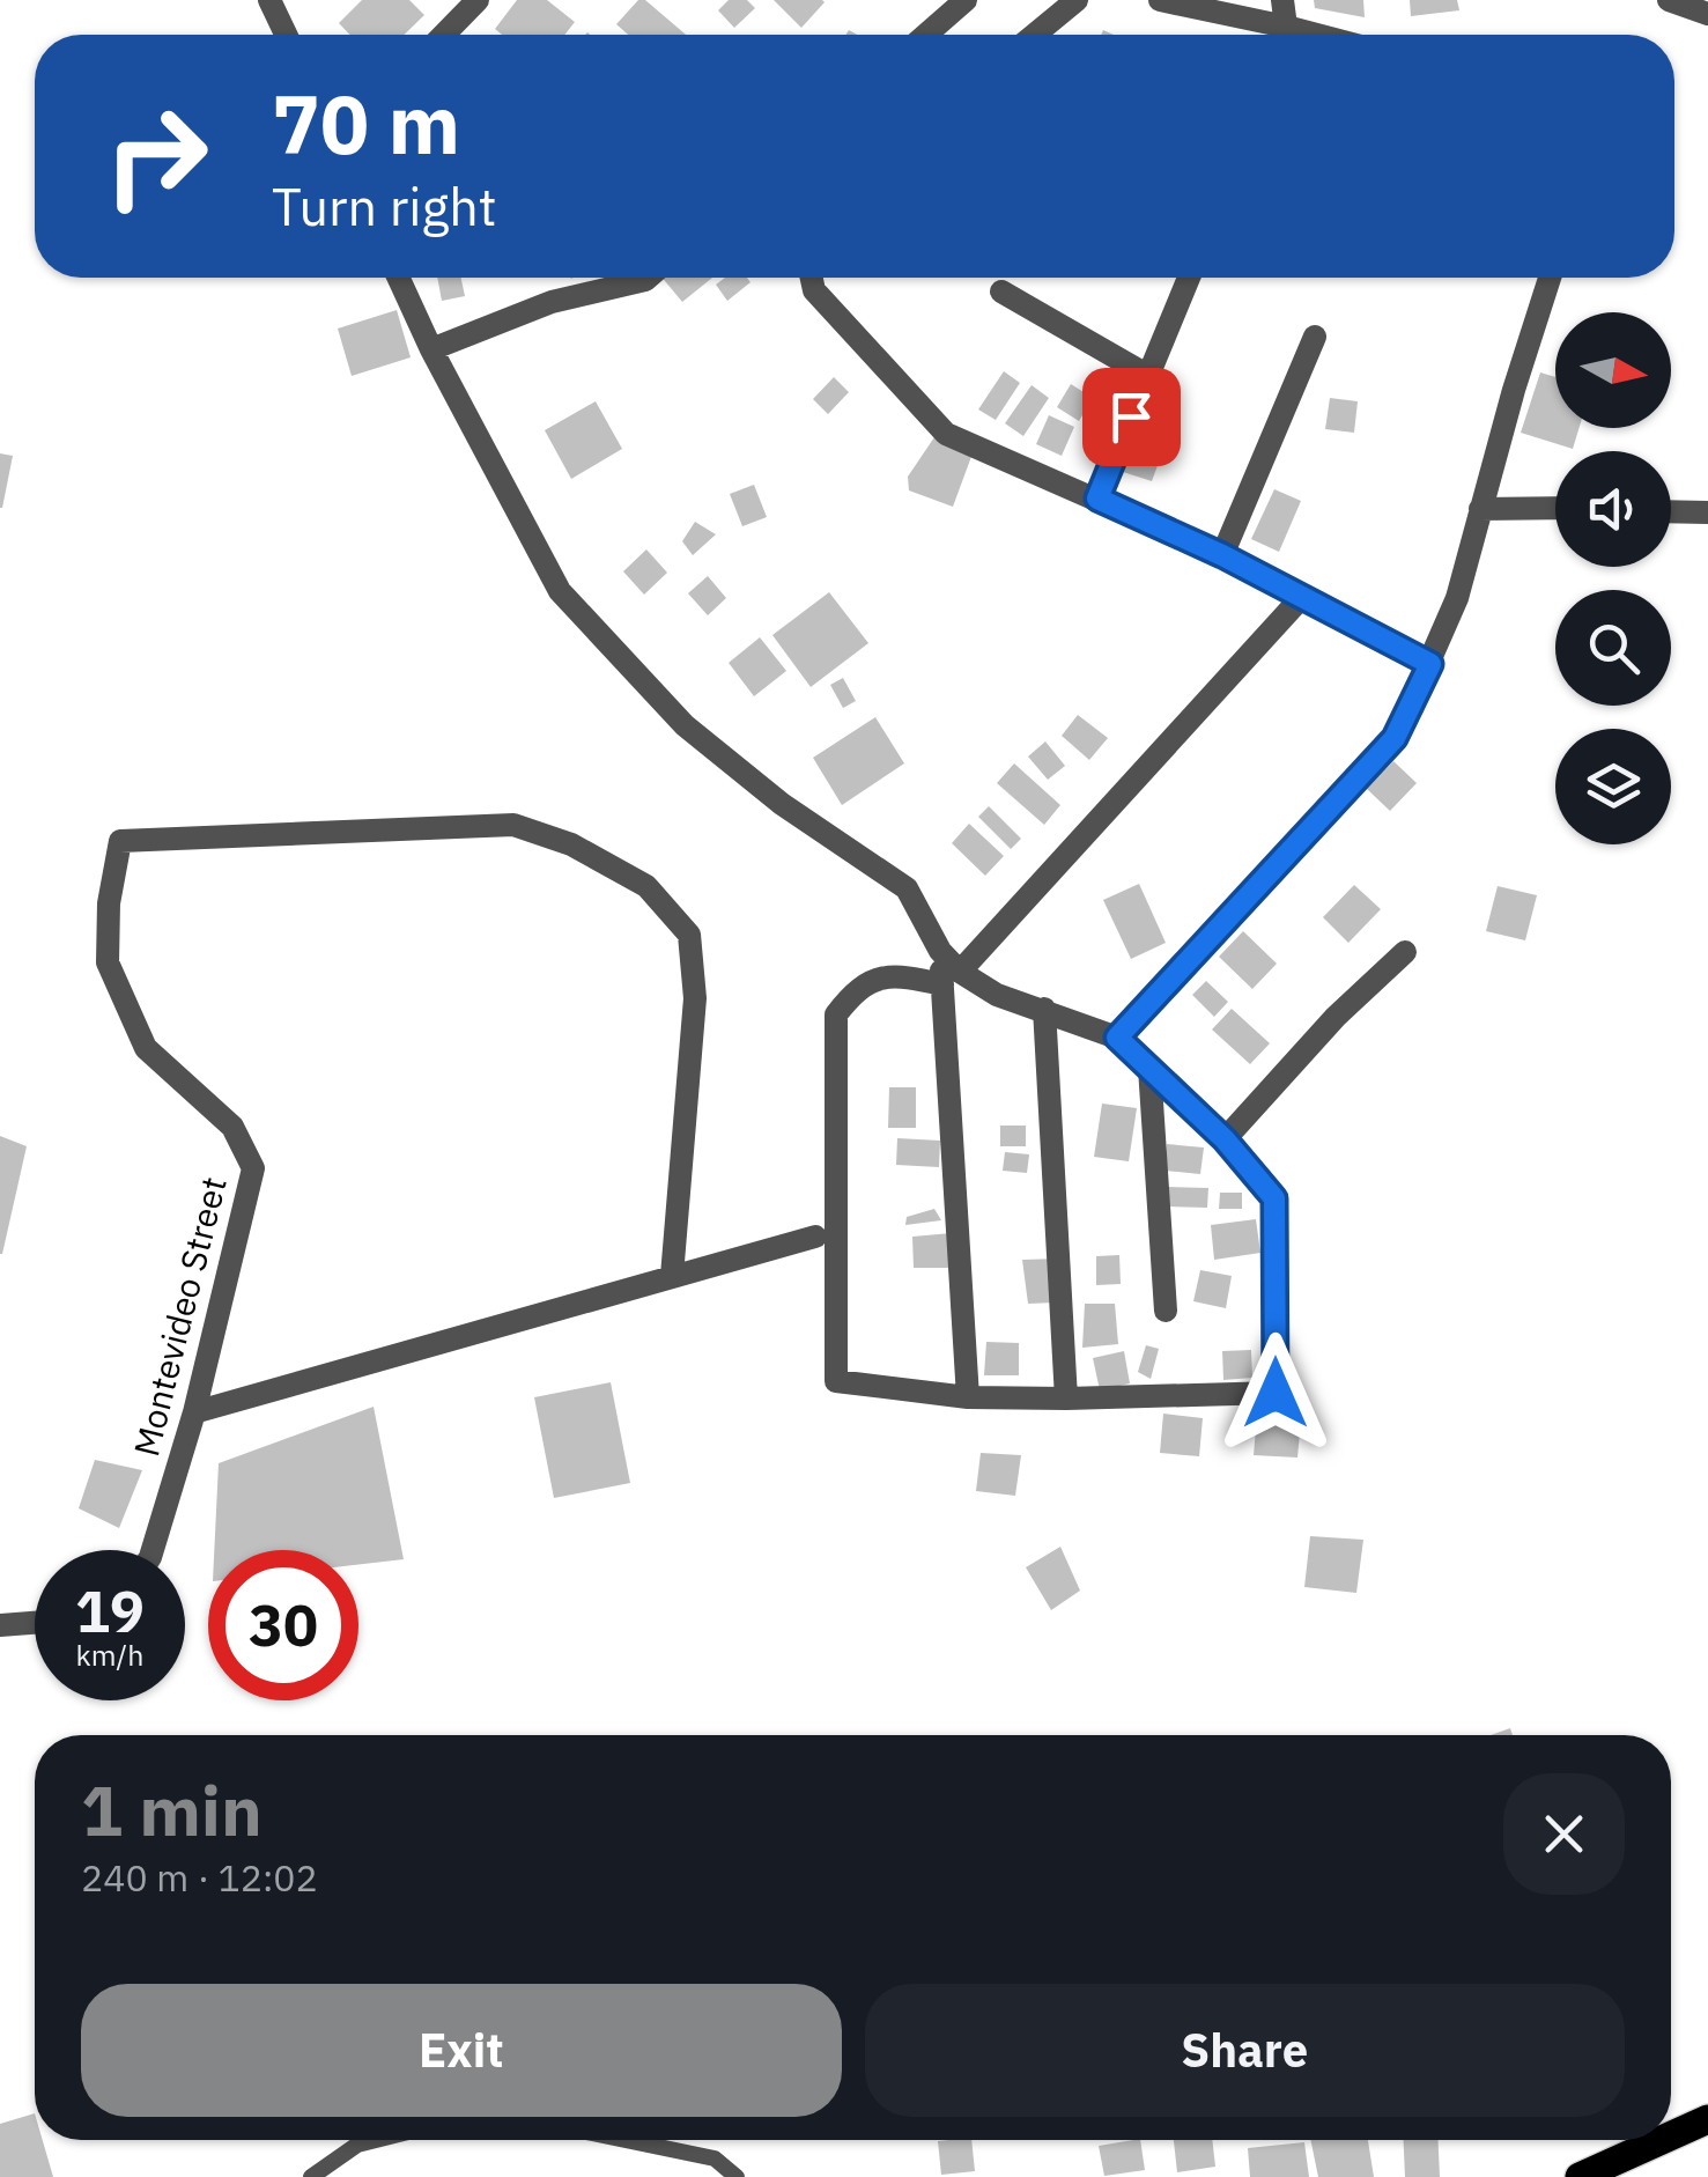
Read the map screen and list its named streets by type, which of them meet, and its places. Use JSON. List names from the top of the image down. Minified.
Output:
{"streets":{"street":["Montevideo Street"]},"north":"right","page":{"turn":["70 m","Turn right"],"speed":"19 km/h","limit":"30","heading":["1 min","240 m · 12:02"],"buttons":["Exit","Share"]}}
